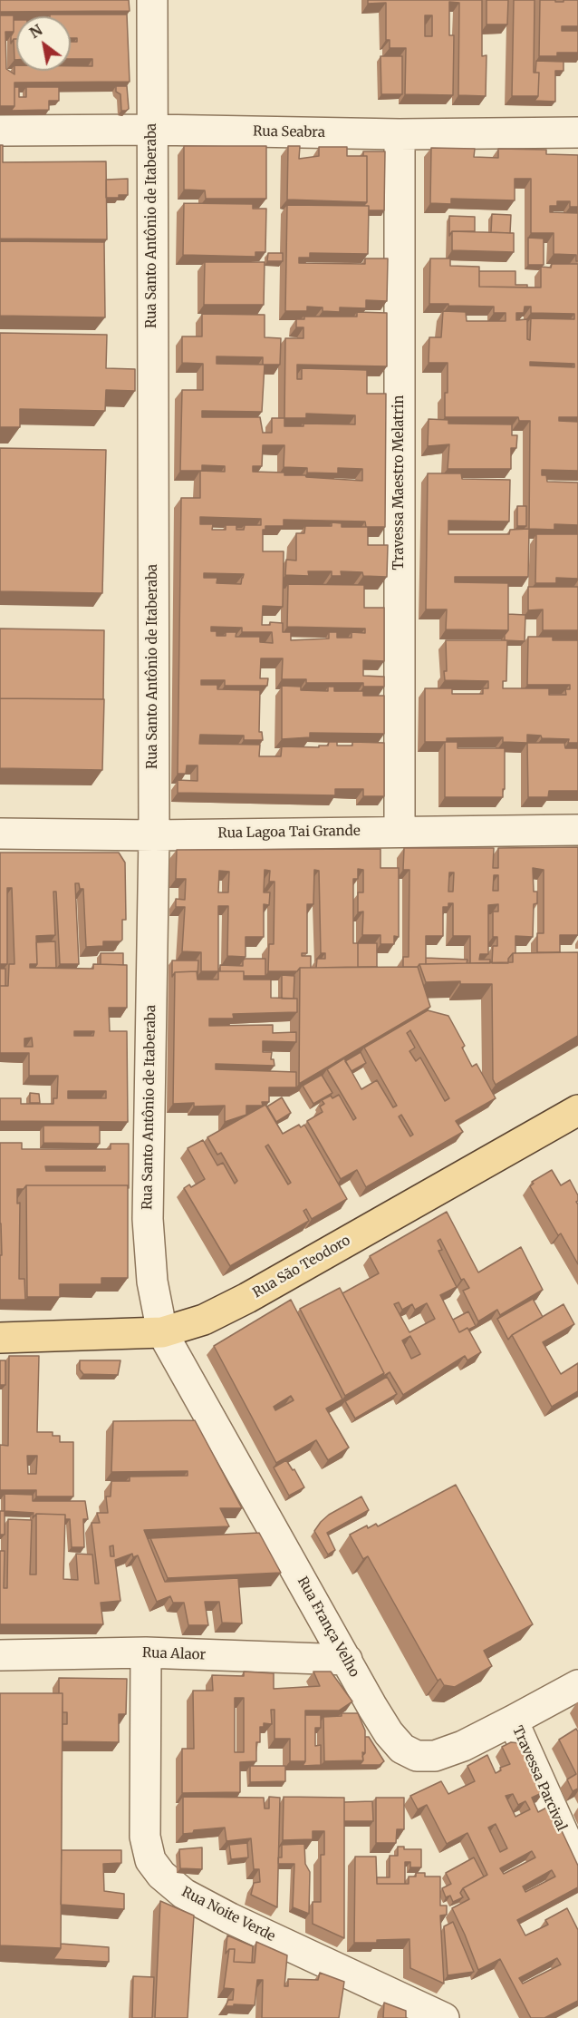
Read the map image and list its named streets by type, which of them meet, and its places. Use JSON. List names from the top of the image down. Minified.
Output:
{"streets":{"main road":["Rua São Teodoro"],"street":["Rua Seabra","Rua Santo Antônio de Itaberaba","Travessa Maestro Melatrin","Rua Lagoa Tai Grande","Rua França Velho","Rua Alaor","Travessa Parcival","Rua Noite Verde"]},"crossings":[["Rua Seabra","Rua Santo Antônio de Itaberaba"],["Rua Seabra","Travessa Maestro Melatrin"],["Rua Santo Antônio de Itaberaba","Rua Lagoa Tai Grande"],["Rua Santo Antônio de Itaberaba","Rua São Teodoro"],["Rua Santo Antônio de Itaberaba","Rua França Velho"],["Travessa Maestro Melatrin","Rua Lagoa Tai Grande"],["Rua São Teodoro","Rua França Velho"],["Rua França Velho","Rua Alaor"],["Rua França Velho","Travessa Parcival"],["Rua Alaor","Rua Noite Verde"]],"north":"top left"}
